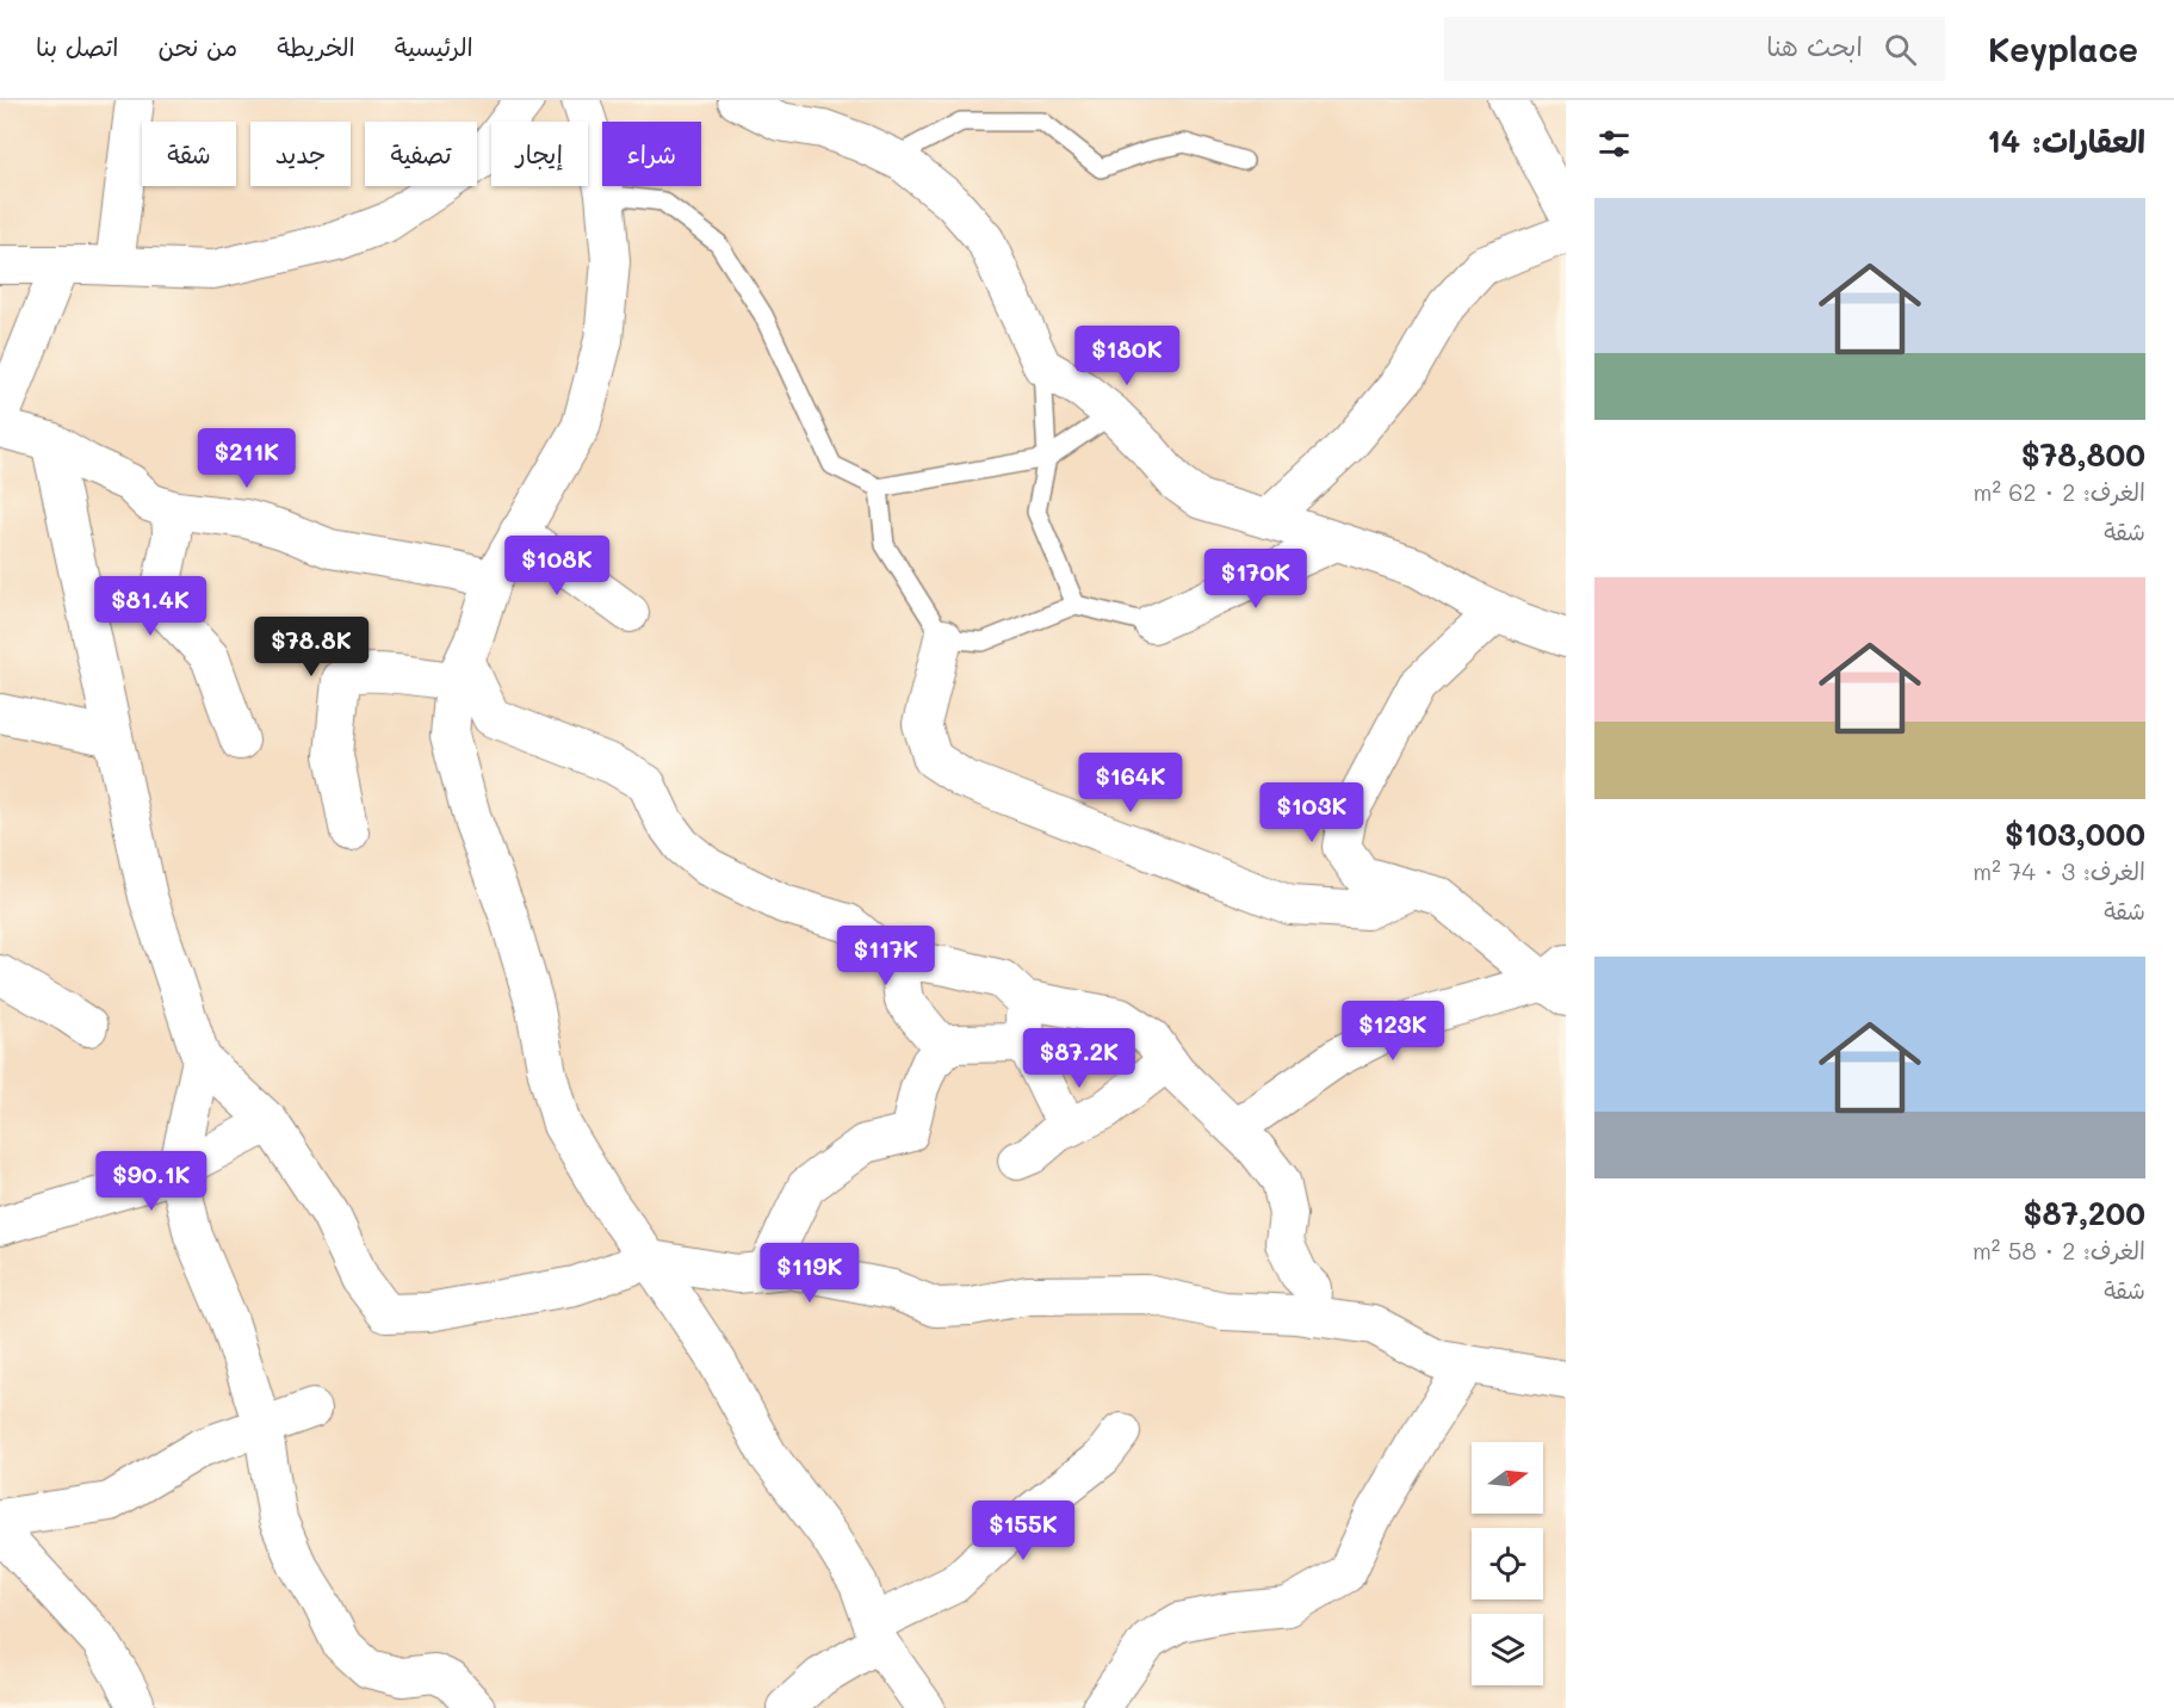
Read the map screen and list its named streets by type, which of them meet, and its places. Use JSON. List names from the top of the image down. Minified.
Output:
{"north":"right","page":{"header":"Keyplace","search":"ابحث هنا","nav":["الرئيسية","الخريطة","من نحن","اتصل بنا"],"heading":"العقارات: 14","chip":["شراء","إيجار","تصفية","جديد","شقة"],"list":[{"name":"$78,800","note":"الغرف: 2 · 62 m² · شقة"},{"name":"$103,000","note":"الغرف: 3 · 74 m² · شقة"},{"name":"$87,200","note":"الغرف: 2 · 58 m² · شقة"}],"price":["$180K","$211K","$108K","$170K","$81.4K","$78.8K","$164K","$103K","$117K","$123K","$87.2K","$90.1K","$119K","$155K"]}}
